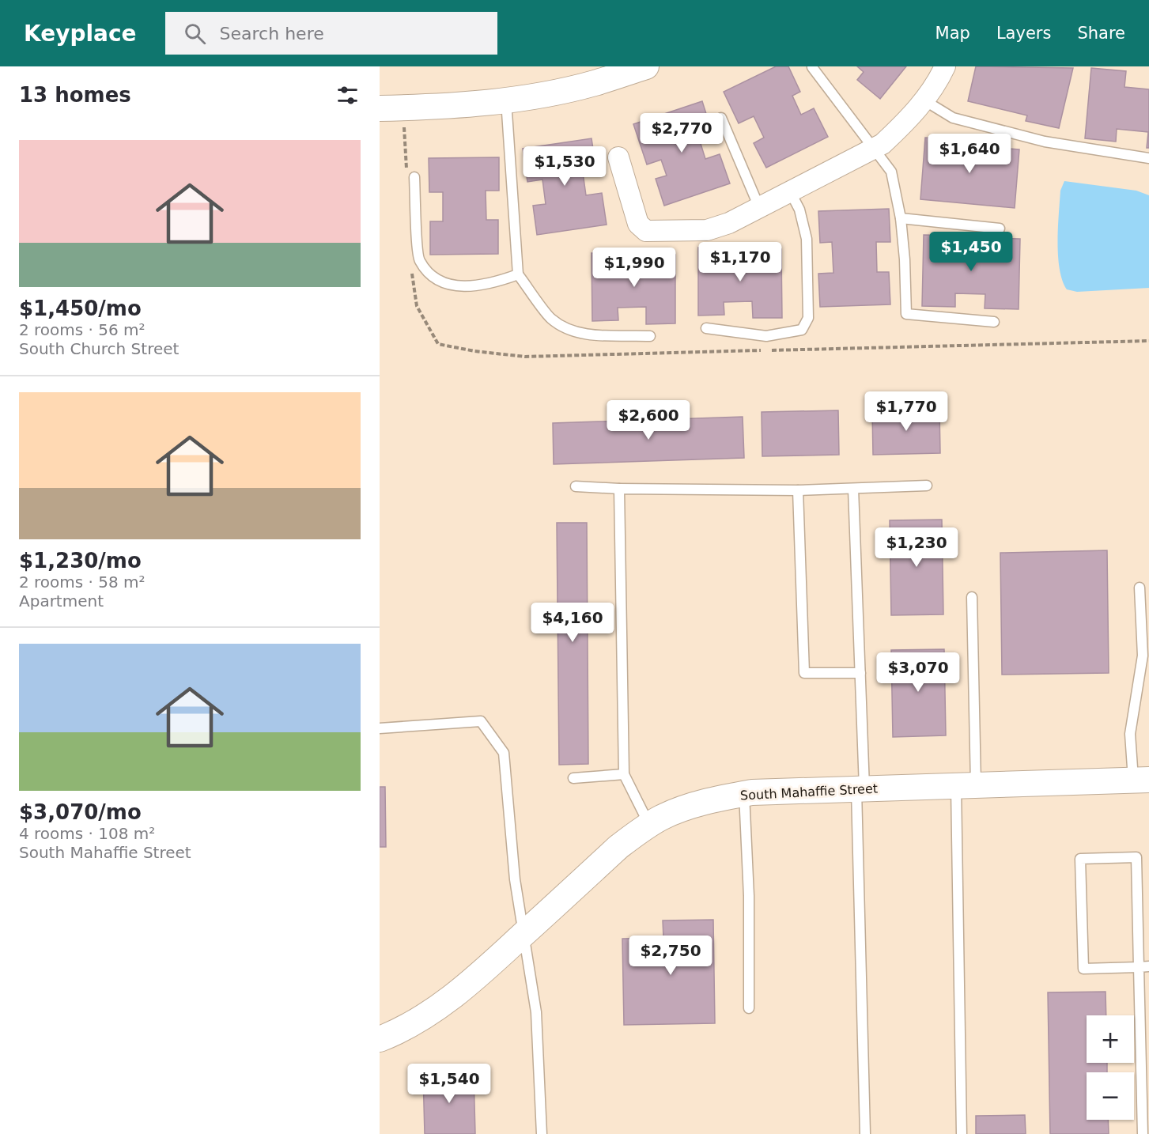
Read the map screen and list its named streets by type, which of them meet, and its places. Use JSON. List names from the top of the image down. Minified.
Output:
{"streets":{"street":["South Mahaffie Street"]},"page":{"header":"Keyplace","search":"Search here","nav":["Map","Layers","Share"],"heading":"13 homes","price":["$2,770","$1,640","$1,530","$1,450","$1,170","$1,990","$1,770","$2,600","$1,230","$4,160","$3,070","$2,750","$1,540"],"list":[{"name":"$1,450/mo","note":"2 rooms · 56 m² · South Church Street"},{"name":"$1,230/mo","note":"2 rooms · 58 m² · Apartment"},{"name":"$3,070/mo","note":"4 rooms · 108 m² · South Mahaffie Street"}],"map_buttons":["+","−"]}}
